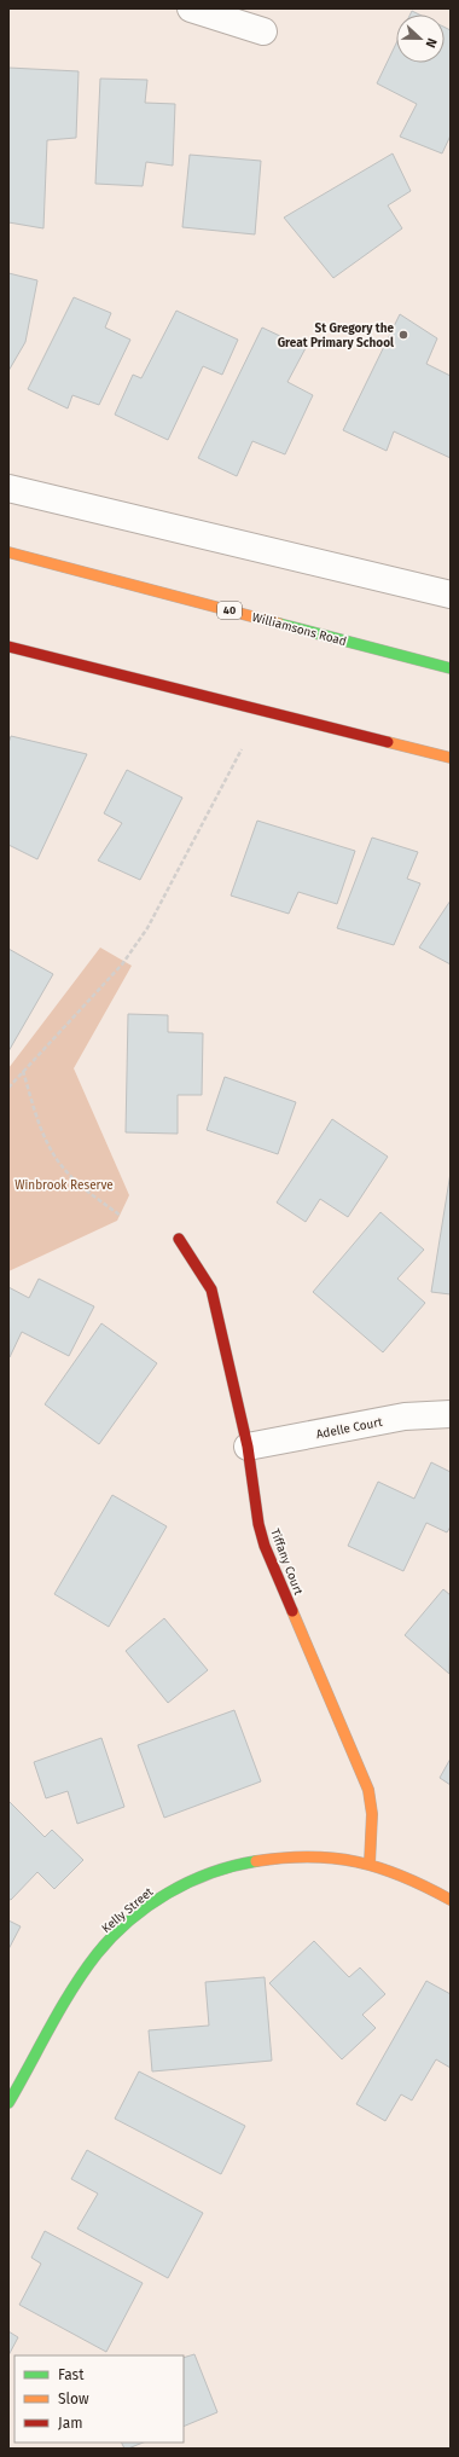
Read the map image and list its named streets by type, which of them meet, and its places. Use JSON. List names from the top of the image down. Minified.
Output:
{"streets":{"street":["40","Williamsons Road","Adelle Court","Tiffany Court","Kelly Street"]},"crossings":[["Adelle Court","Tiffany Court"],["Tiffany Court","Kelly Street"]],"parks":["Winbrook Reserve"],"places":["St Gregory the Great Primary School"],"legend":["Fast","Slow","Jam"],"north":"right"}
